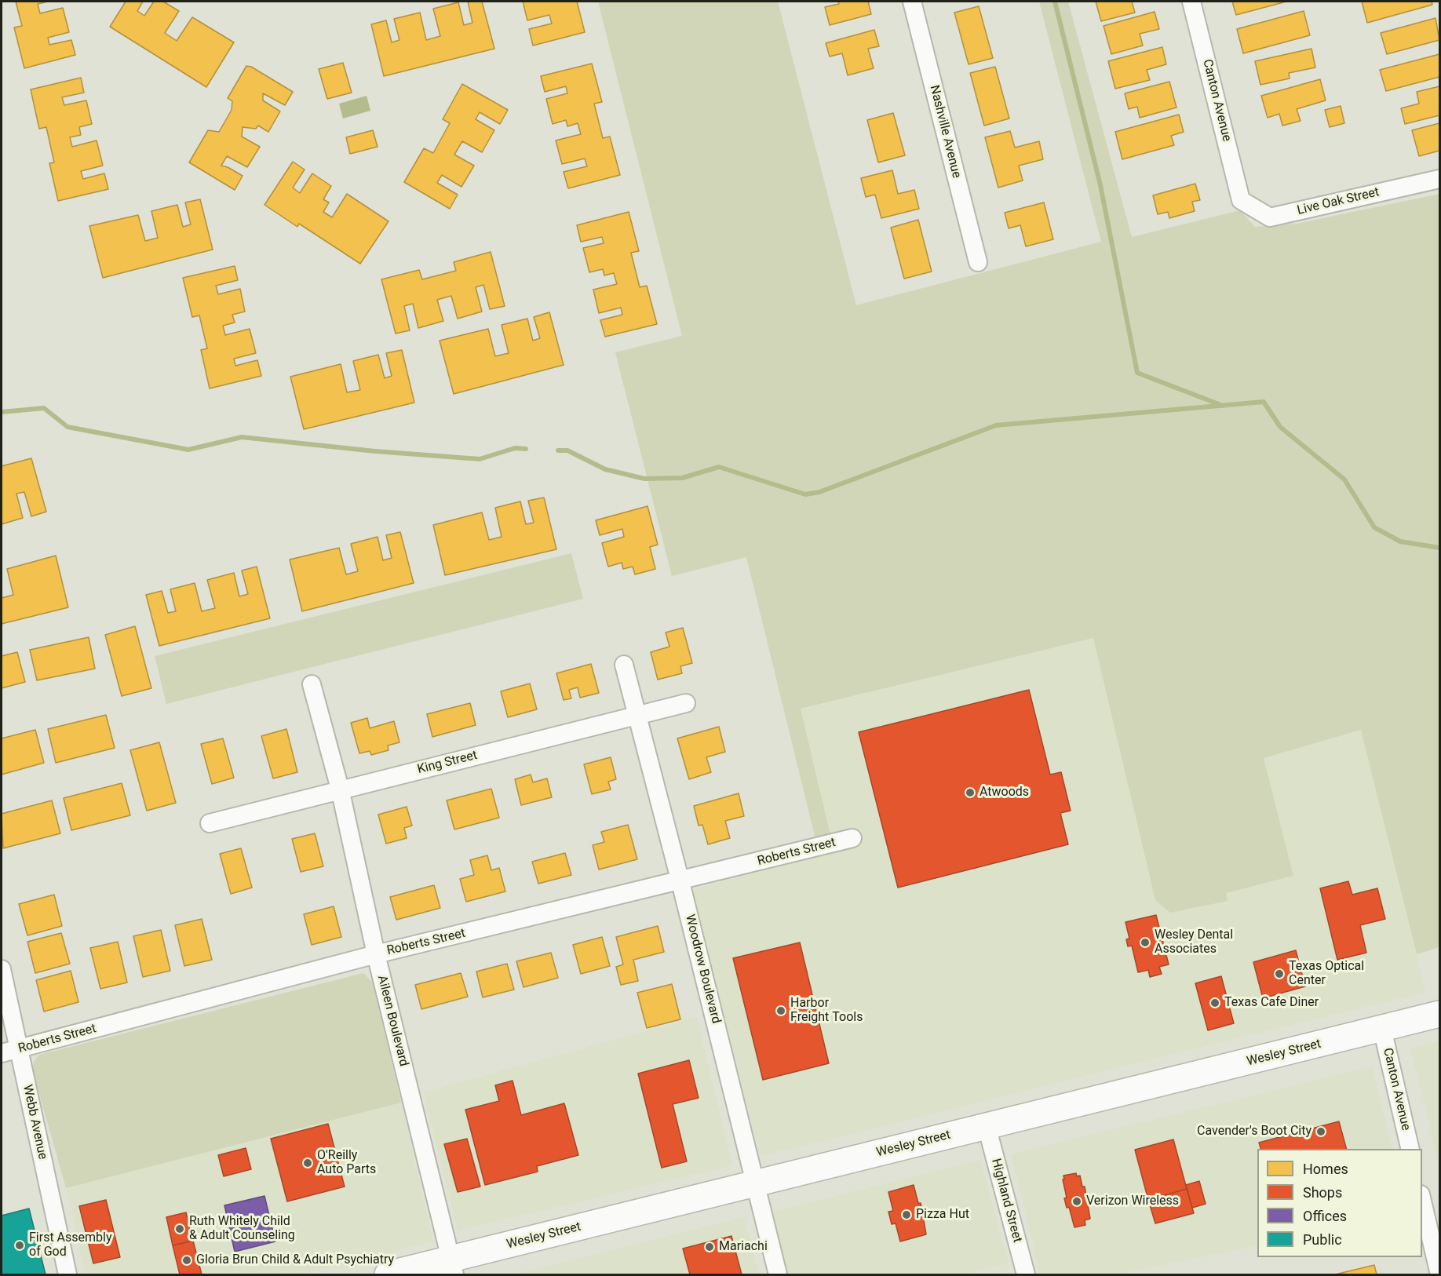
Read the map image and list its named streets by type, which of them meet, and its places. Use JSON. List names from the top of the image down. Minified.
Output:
{"streets":{"main road":["Wesley Street"],"street":["Canton Avenue","Nashville Avenue","Live Oak Street","King Street","Roberts Street","Woodrow Boulevard","Aileen Boulevard","Webb Avenue","Highland Street"]},"crossings":[["Canton Avenue","Live Oak Street"],["Canton Avenue","Wesley Street"],["King Street","Woodrow Boulevard"],["King Street","Aileen Boulevard"],["Roberts Street","Woodrow Boulevard"],["Roberts Street","Aileen Boulevard"],["Roberts Street","Webb Avenue"],["Woodrow Boulevard","Wesley Street"],["Aileen Boulevard","Wesley Street"],["Wesley Street","Highland Street"]],"places":["Atwoods","Wesley Dental Associates","Texas Optical Center","Texas Cafe Diner","Harbor Freight Tools","Cavender's Boot City","O'Reilly Auto Parts","Verizon Wireless","Pizza Hut","Ruth Whitely Child & Adult Counseling","First Assembly of God","Mariachi","Gloria Brun Child & Adult Psychiatry"],"legend":["Homes","Shops","Offices","Public"]}
